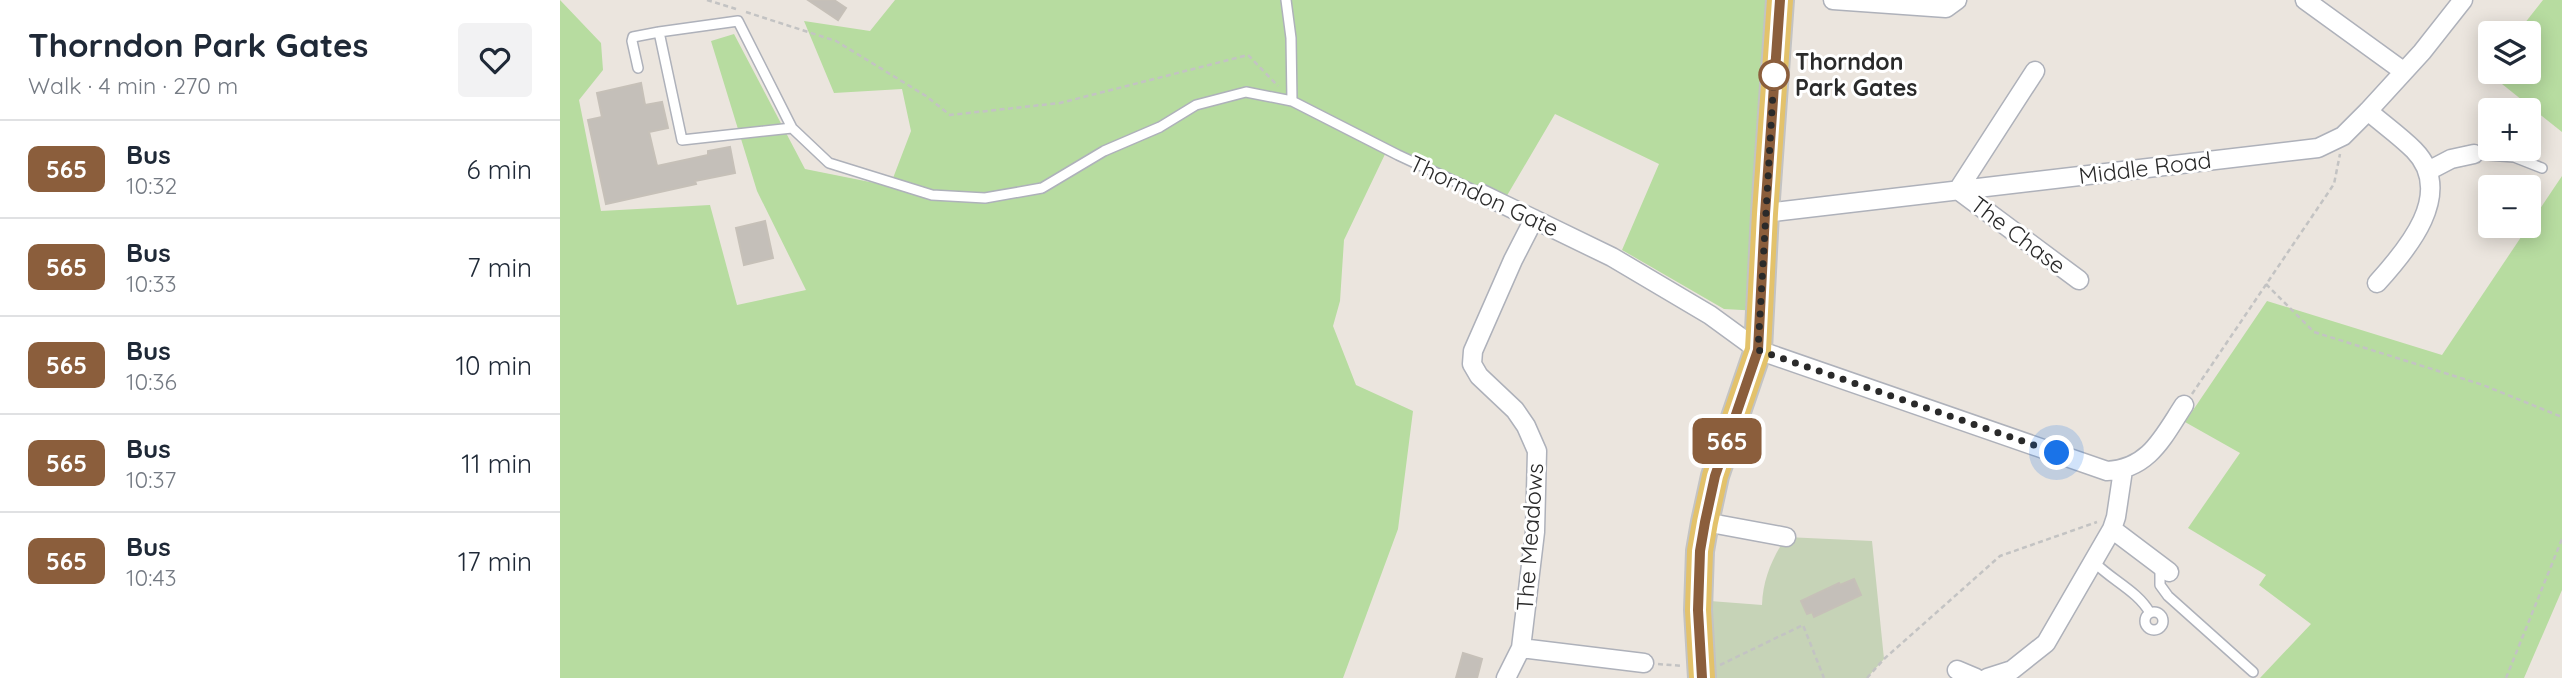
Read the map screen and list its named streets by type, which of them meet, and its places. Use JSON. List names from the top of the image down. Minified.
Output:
{"streets":{"street":["Middle Road","Thorndon Gate","The Chase","The Meadows"]},"crossings":[["Middle Road","The Chase"],["Thorndon Gate","The Meadows"]],"places":["Thorndon Park Gates"],"lines":["bus line 565"],"page":{"heading":["Thorndon Park Gates","Walk · 4 min · 270 m"],"on_map":"565","map_buttons":["+","−"],"list":[{"mark":"565","name":"Bus","note":"10:32","value":"6 min"},{"mark":"565","name":"Bus","note":"10:33","value":"7 min"},{"mark":"565","name":"Bus","note":"10:36","value":"10 min"},{"mark":"565","name":"Bus","note":"10:37","value":"11 min"},{"mark":"565","name":"Bus","note":"10:43","value":"17 min"}]}}
